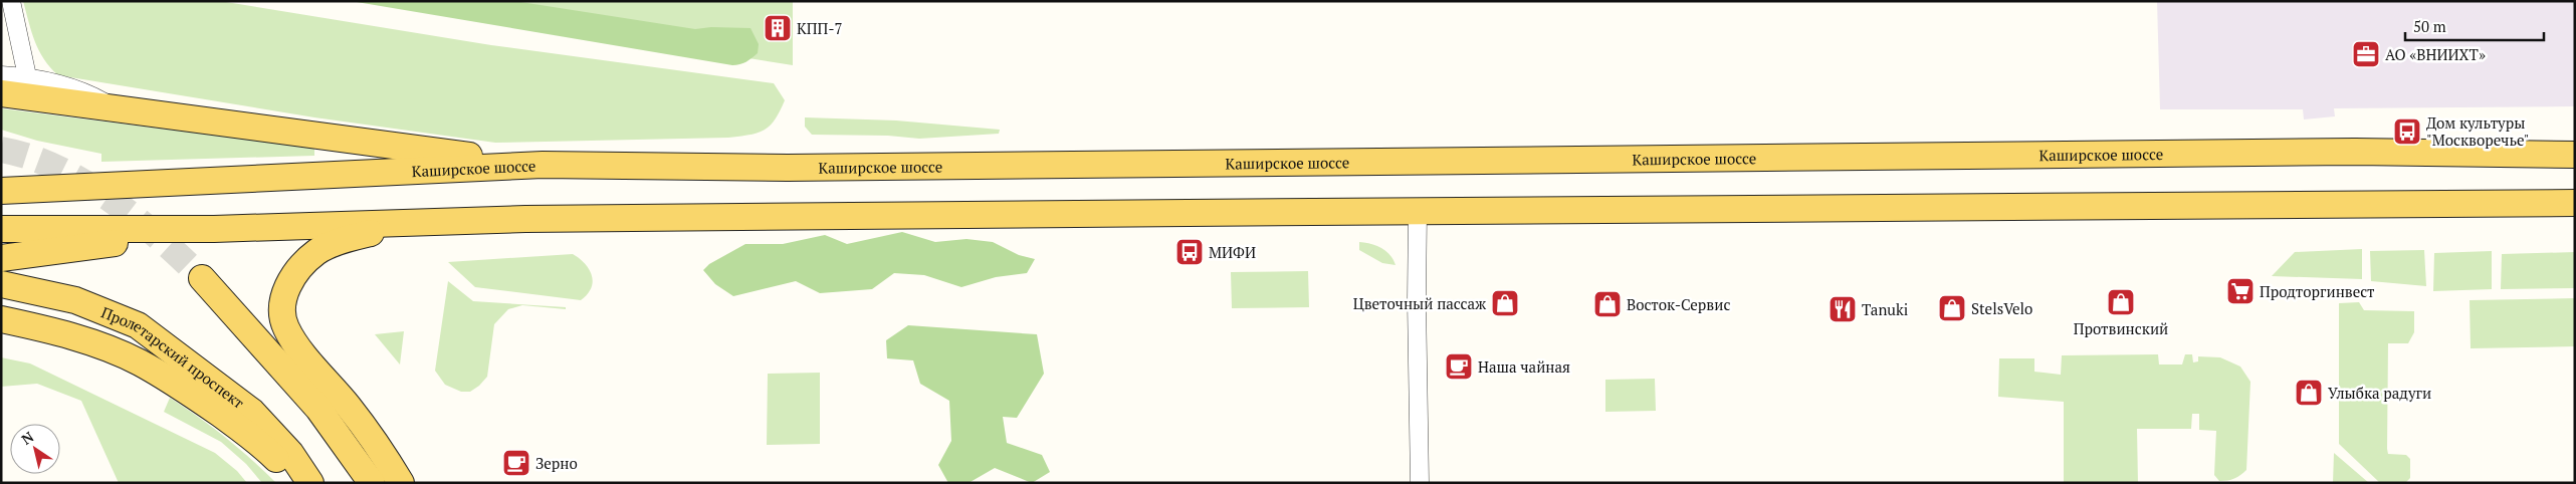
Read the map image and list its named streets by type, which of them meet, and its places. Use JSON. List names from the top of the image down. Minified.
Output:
{"streets":{"main road":["Каширское шоссе","Пролетарский проспект"]},"places":{"building":["КПП-7"],"office":["АО «ВНИИХТ»"],"bus stop":["Дом культуры \"Москворечье\"","МИФИ"],"supermarket":["Продторгинвест"],"shop":["Протвинский","Цветочный пассаж","Восток-Сервис","StelsVelo","Улыбка радуги"],"restaurant":["Tanuki"],"cafe":["Наша чайная","Зерно"]},"scale_bar":"50 m","north":"top left"}
